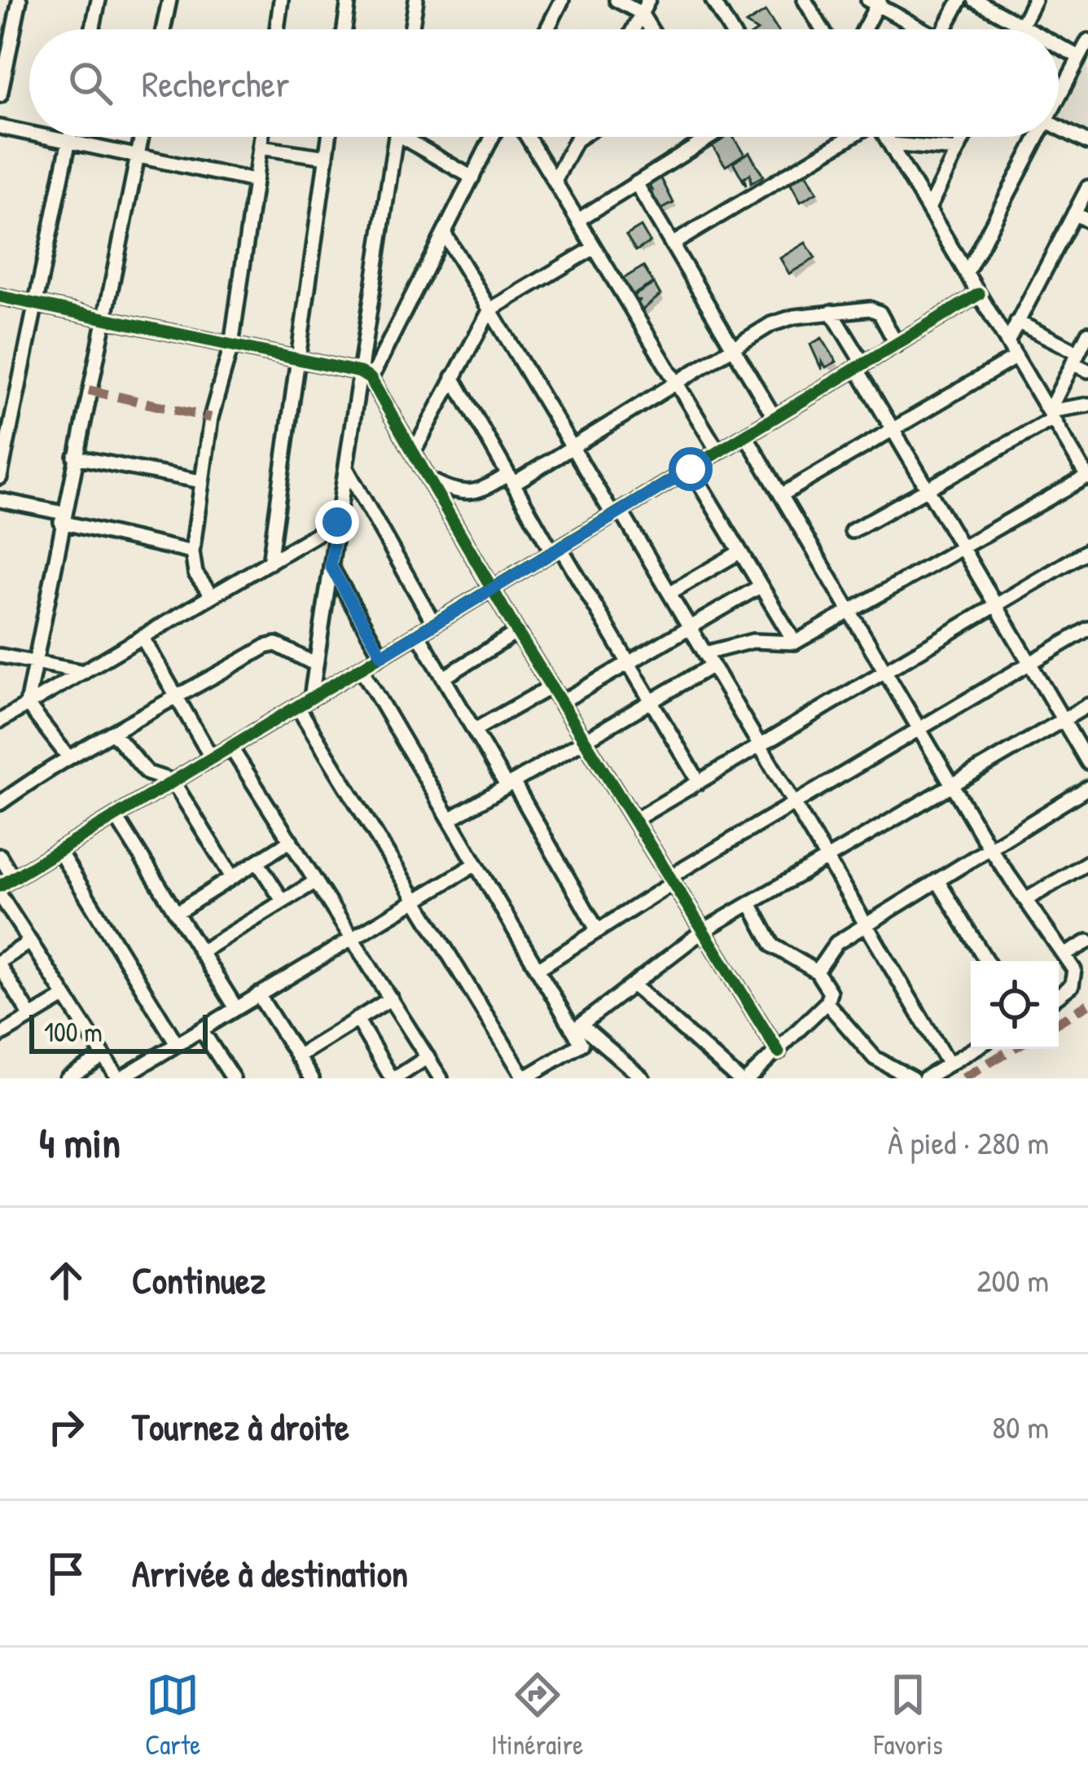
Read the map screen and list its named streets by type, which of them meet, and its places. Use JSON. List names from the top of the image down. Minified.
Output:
{"scale_bar":"100 m","page":{"search":"Rechercher","scale":"100 m","heading":["4 min","À pied · 280 m"],"list":[["Continuez","200 m"],["Tournez à droite","80 m"],"Arrivée à destination"],"nav":["Carte","Itinéraire","Favoris"]}}
